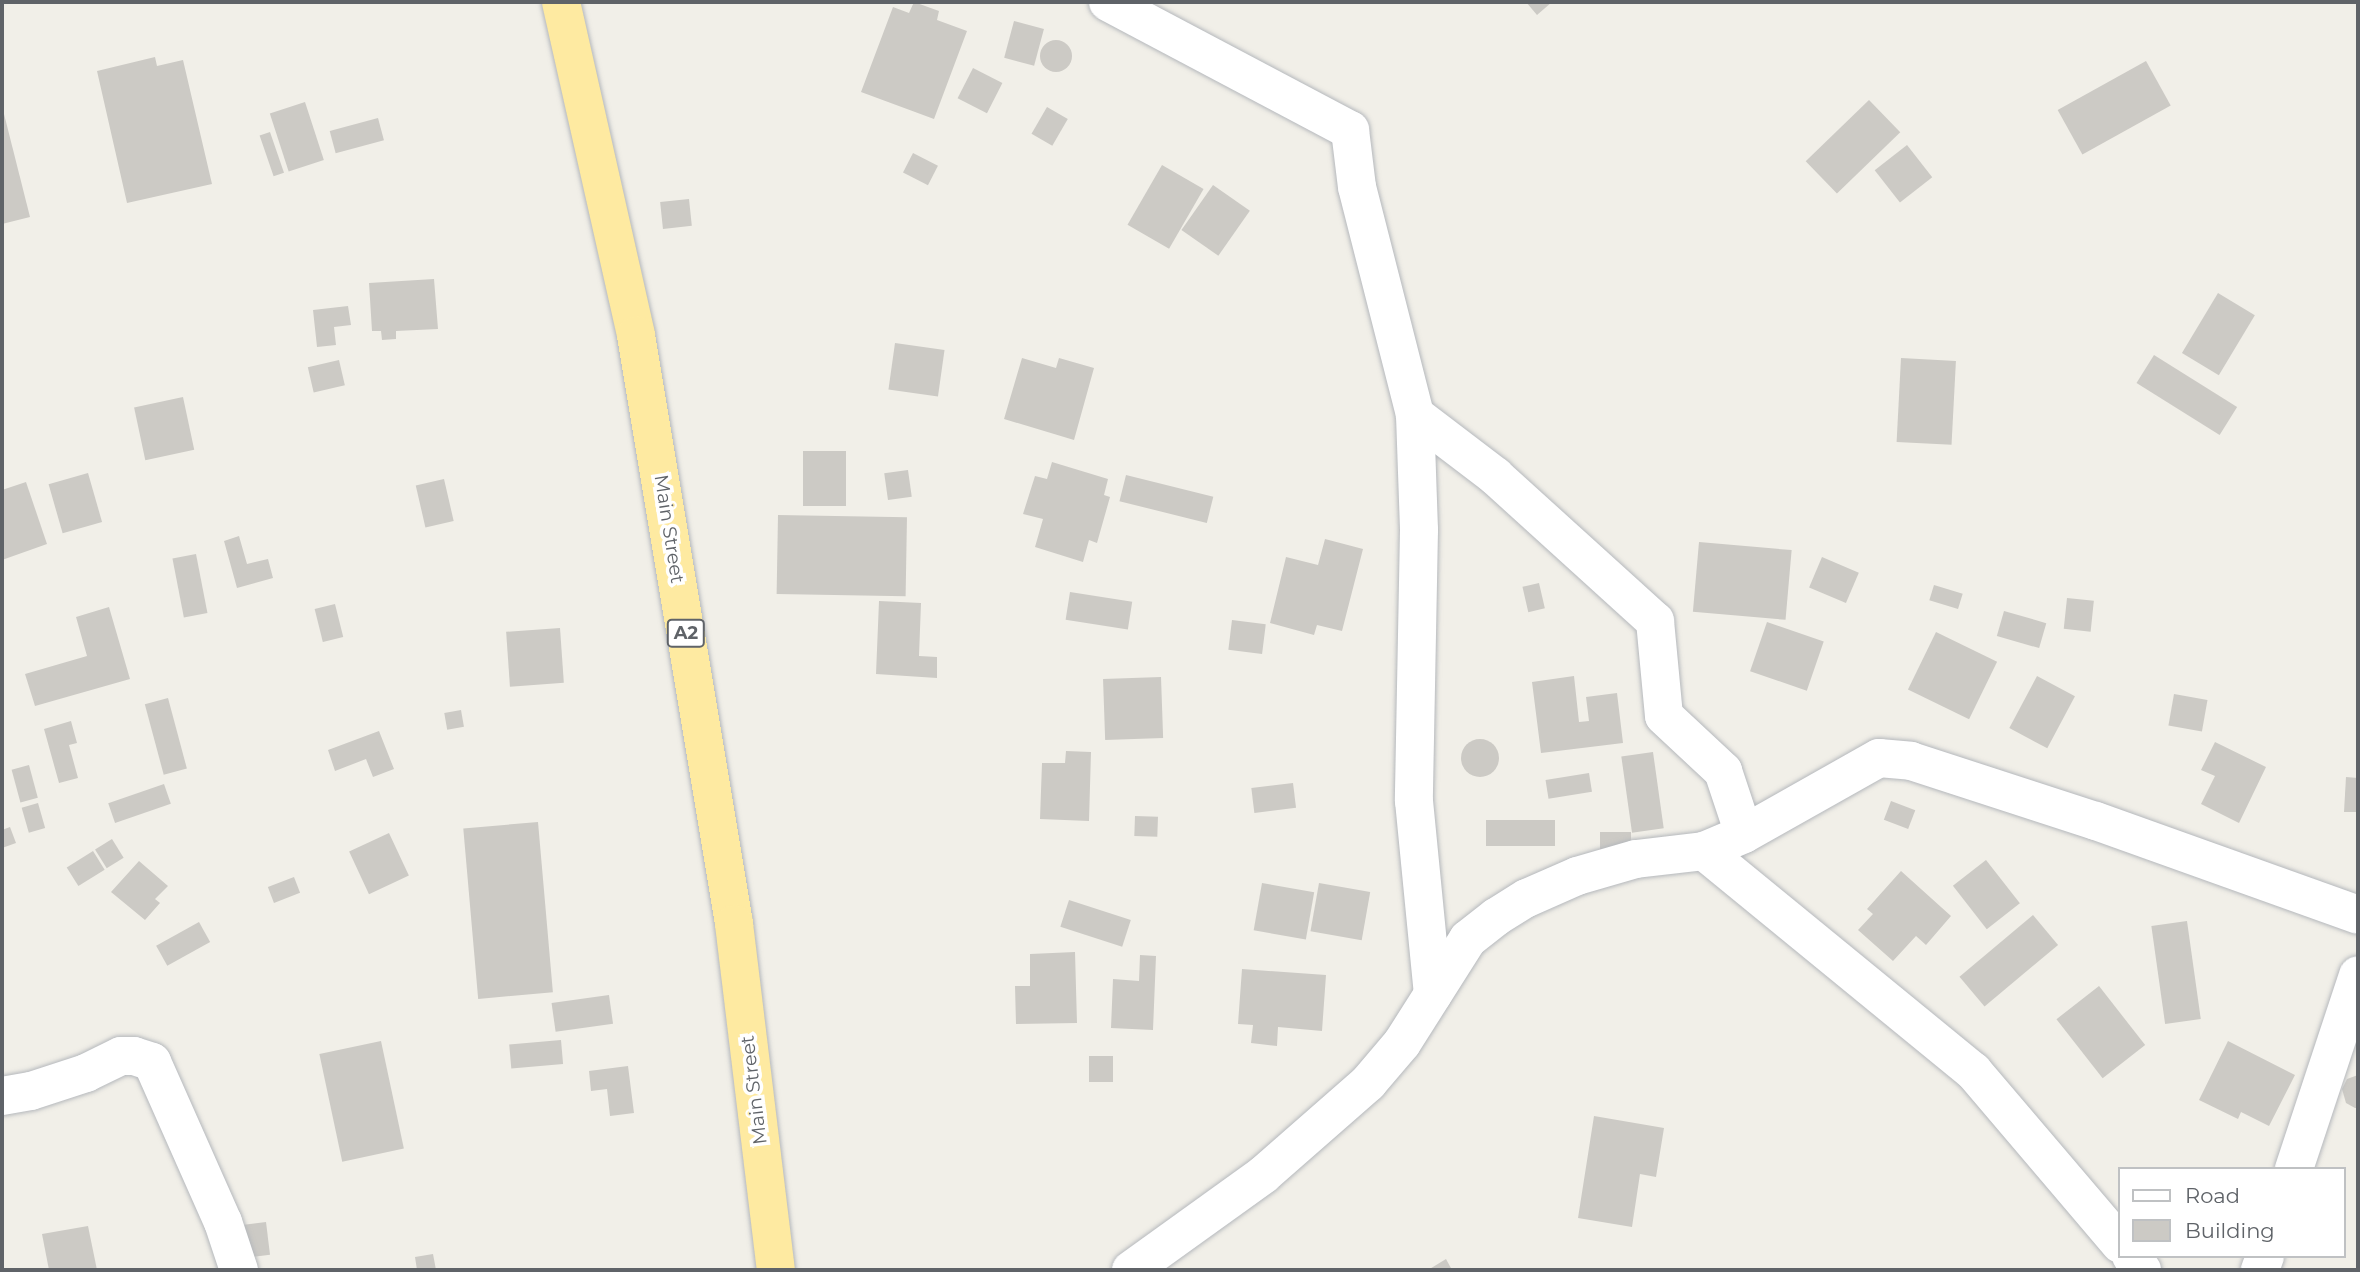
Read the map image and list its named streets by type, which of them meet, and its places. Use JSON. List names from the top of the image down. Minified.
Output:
{"streets":{"highway":["Main Street","A2"]},"legend":["Road","Building"]}
